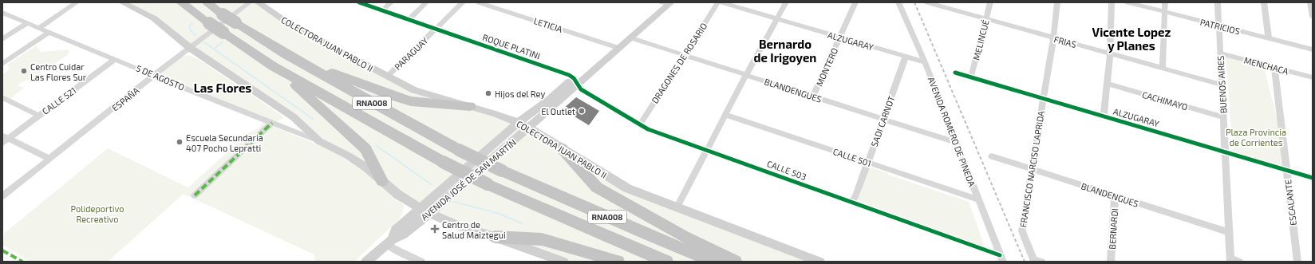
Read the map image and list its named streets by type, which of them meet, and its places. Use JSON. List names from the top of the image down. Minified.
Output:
{"streets":{"highway":["RNA008"],"main road":["COLECTORA JUAN PABLO II","AVENIDA JOSÉ DE SAN MARTÍN"],"street":["LETICIA","PATRICIOS","MELINCUÉ","ALZUGARAY","FRIAS","ROQUE PLATINI","PARAGUAY","DRAGONES DE ROSARIO","MENCHACA","MONTERO","5 DE AGOSTO","BUENOS AIRES","BLANDENGUES","ESPAÑA","CALLE 521","CACHIMAYO","SADI CARNOT","AVENIDA ROMERO DE PINEDA","CALLE 501","FRANCISCO NARCISO LAPRIDA","CALLE 503","ESCALANTE","BERNARDI"]},"crossings":[["LETICIA","AVENIDA JOSÉ DE SAN MARTÍN"],["PATRICIOS","BUENOS AIRES"],["MELINCUÉ","ALZUGARAY"],["MELINCUÉ","FRIAS"],["ALZUGARAY","MONTERO"],["ALZUGARAY","BUENOS AIRES"],["ALZUGARAY","SADI CARNOT"],["ALZUGARAY","AVENIDA ROMERO DE PINEDA"],["ALZUGARAY","FRANCISCO NARCISO LAPRIDA"],["ALZUGARAY","ESCALANTE"],["FRIAS","BUENOS AIRES"],["FRIAS","FRANCISCO NARCISO LAPRIDA"],["COLECTORA JUAN PABLO II","PARAGUAY"],["COLECTORA JUAN PABLO II","RNA008"],["COLECTORA JUAN PABLO II","AVENIDA JOSÉ DE SAN MARTÍN"],["ROQUE PLATINI","PARAGUAY"],["ROQUE PLATINI","CALLE 503"],["ROQUE PLATINI","AVENIDA JOSÉ DE SAN MARTÍN"],["DRAGONES DE ROSARIO","BLANDENGUES"],["DRAGONES DE ROSARIO","CALLE 503"],["MENCHACA","BUENOS AIRES"],["MENCHACA","ESCALANTE"],["MONTERO","BLANDENGUES"],["5 DE AGOSTO","ESPAÑA"],["5 DE AGOSTO","CALLE 521"],["BUENOS AIRES","BLANDENGUES"],["BUENOS AIRES","CACHIMAYO"],["BLANDENGUES","SADI CARNOT"],["BLANDENGUES","AVENIDA ROMERO DE PINEDA"],["BLANDENGUES","FRANCISCO NARCISO LAPRIDA"],["BLANDENGUES","AVENIDA JOSÉ DE SAN MARTÍN"],["BLANDENGUES","BERNARDI"],["SADI CARNOT","CALLE 501"],["SADI CARNOT","CALLE 503"],["AVENIDA ROMERO DE PINEDA","CALLE 501"],["AVENIDA ROMERO DE PINEDA","CALLE 503"],["CALLE 503","AVENIDA JOSÉ DE SAN MARTÍN"]],"districts":["Vicente Lopez y Planes","Bernardo de Irigoyen","Las Flores"],"parks":["Plaza Provincia de Corrientes","Polideportivo Recreativo"],"places":{"other":["Centro Cuidar Las Flores Sur","Hijos del Rey","El Outlet","Escuela Secundaria 407 Pocho Lepratti"],"health":["Centro de Salud Maiztegui"]}}
